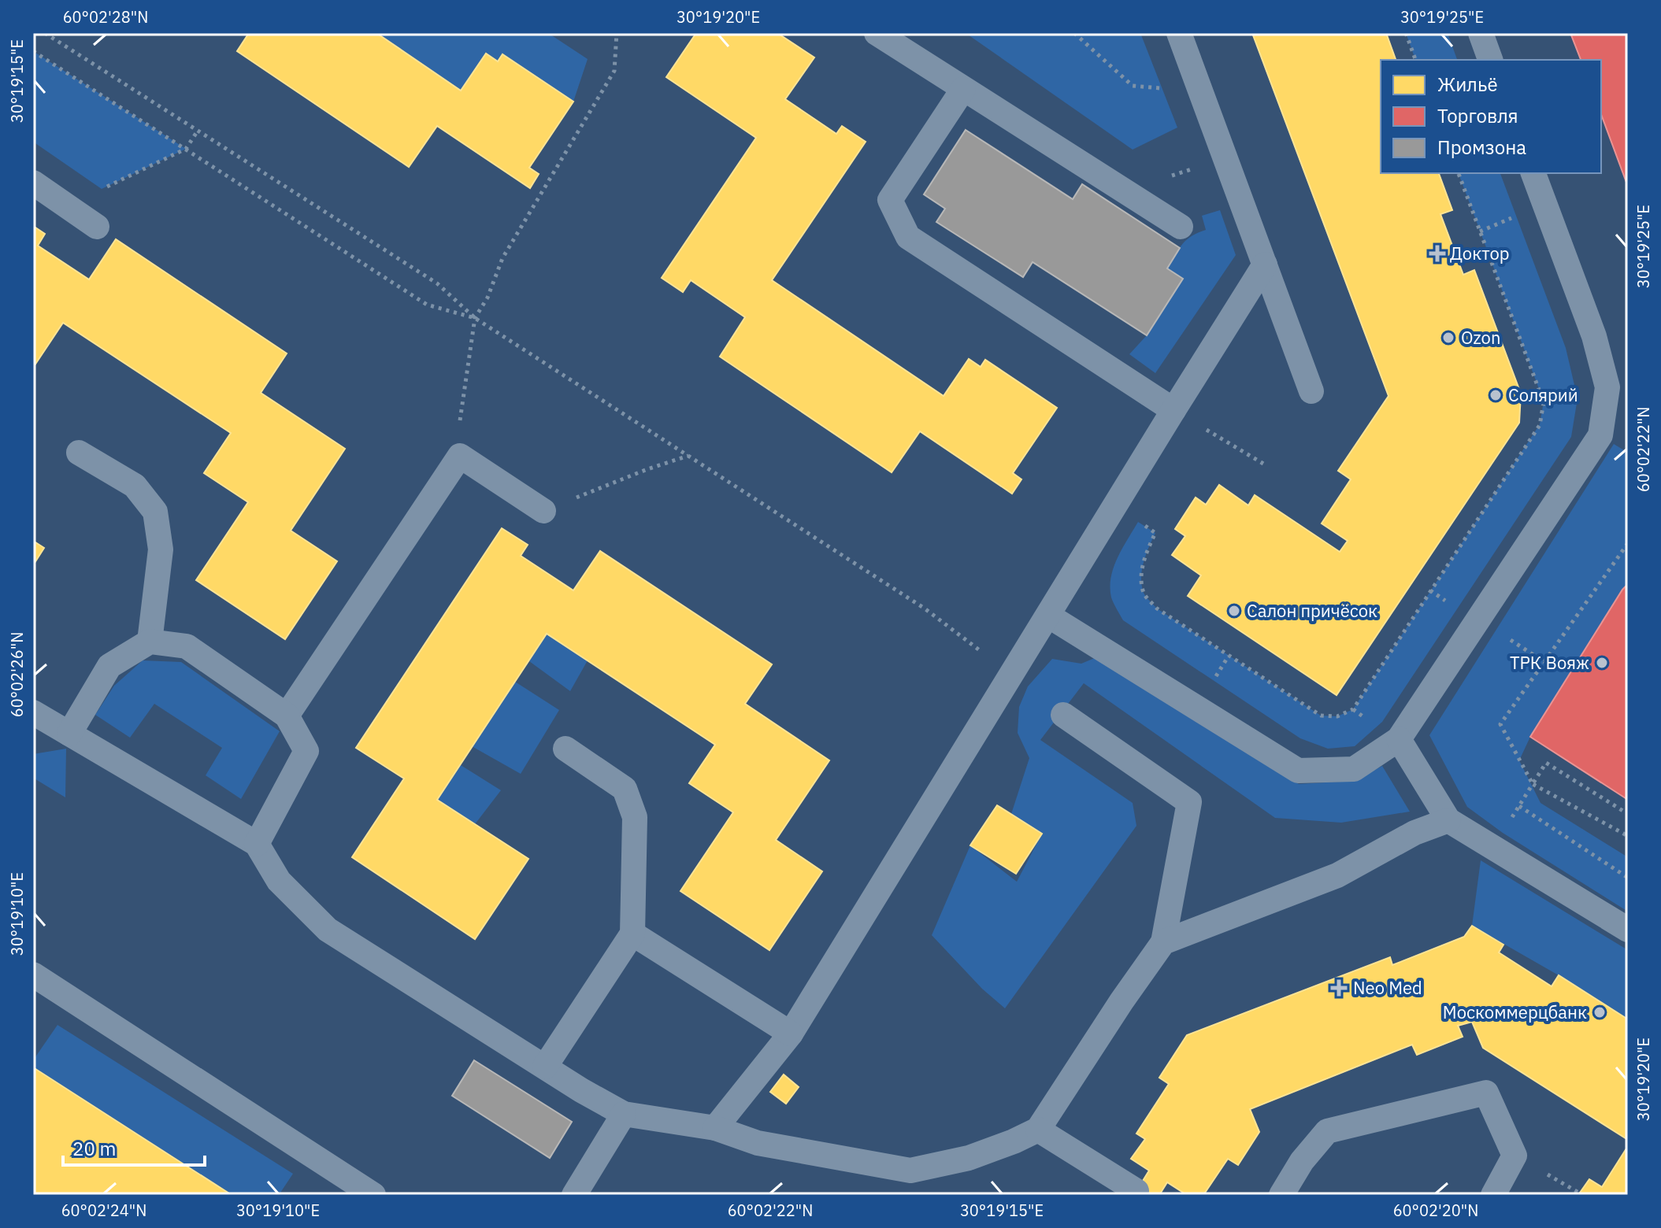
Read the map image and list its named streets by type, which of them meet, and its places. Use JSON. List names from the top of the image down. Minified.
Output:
{"places":{"health":["Доктор","Neo Med"],"other":["Ozon","Солярий","Салон причёсок","ТРК Вояж","Москоммерцбанк"]},"legend":["Жильё","Торговля","Промзона"],"scale_bar":"20 m","coordinates":["60°02'28\"N","30°19'20\"E","30°19'25\"E","30°19'15\"E","60°02'22\"N","60°02'26\"N","30°19'10\"E","60°02'24\"N","60°02'20\"N"]}
